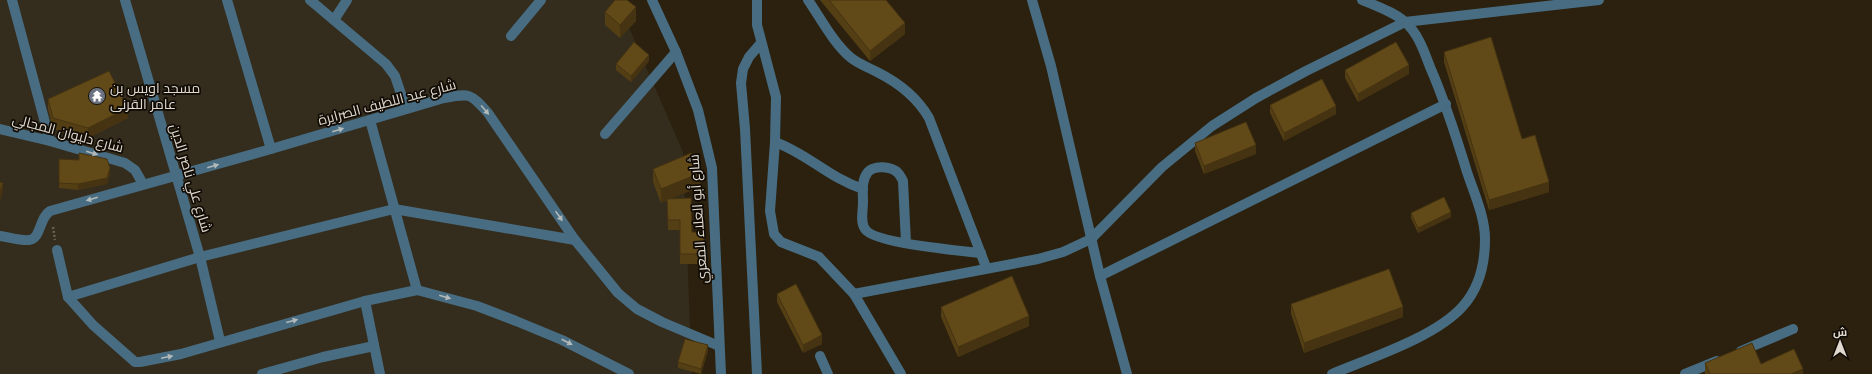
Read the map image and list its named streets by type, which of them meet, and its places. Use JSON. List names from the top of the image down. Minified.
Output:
{"streets":{"street":["شارع عبد اللطيف الصرايرة","شارع دليوان المجالي","شارع علي ناصر الدين","شارع أبو العلاء المعري"]},"crossings":[["شارع عبد اللطيف الصرايرة","شارع دليوان المجالي"],["شارع عبد اللطيف الصرايرة","شارع علي ناصر الدين"],["شارع عبد اللطيف الصرايرة","شارع أبو العلاء المعري"]],"one_way":["شارع دليوان المجالي"],"places":{"temple":["مسجد اويس بن عامر القرنى"]},"north":"top"}
